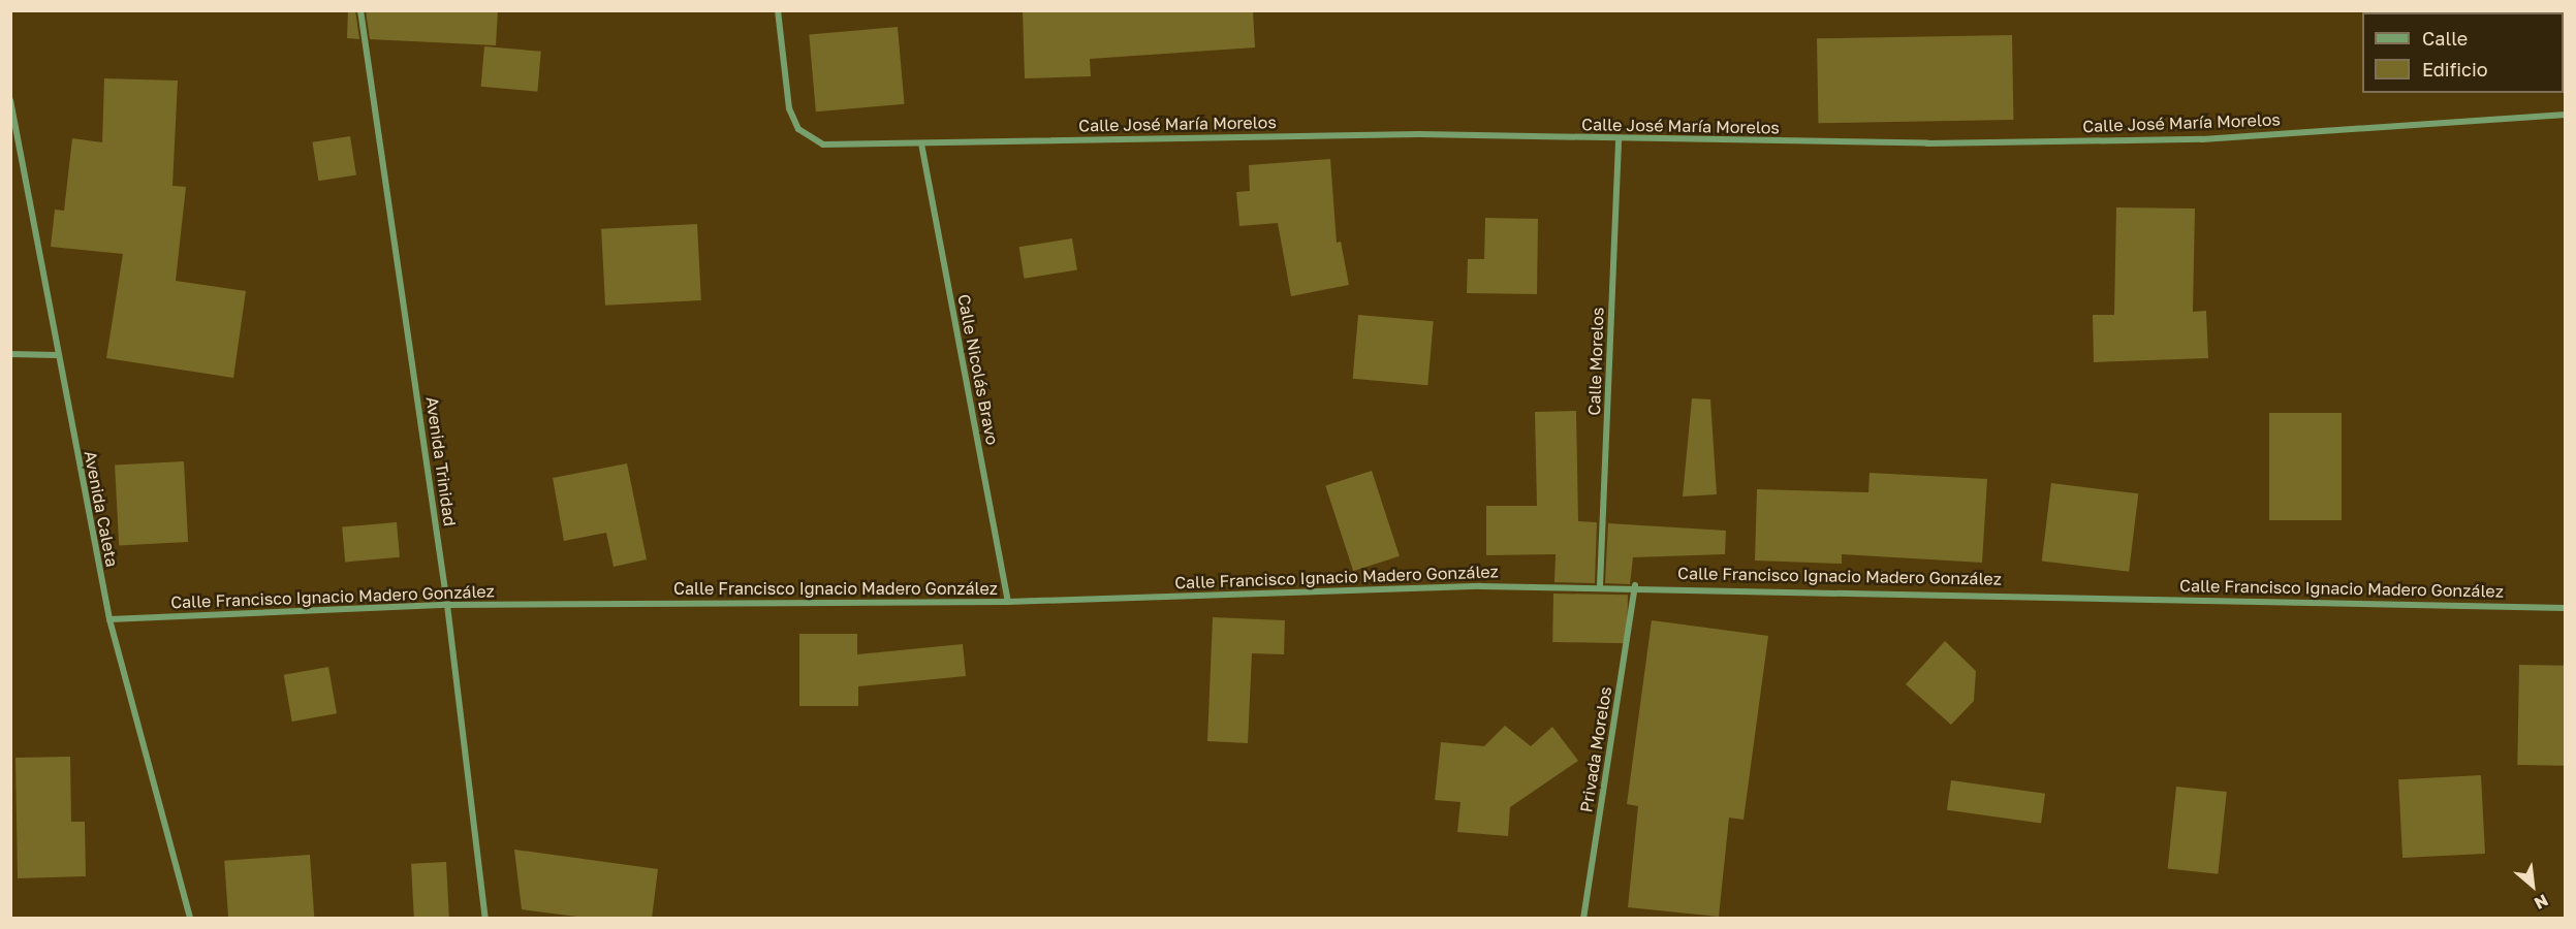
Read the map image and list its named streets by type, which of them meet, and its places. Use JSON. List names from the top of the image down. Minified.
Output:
{"streets":{"street":["Calle José María Morelos","Calle Morelos","Calle Nicolás Bravo","Avenida Trinidad","Avenida Caleta","Calle Francisco Ignacio Madero González","Privada Morelos"]},"crossings":[["Calle José María Morelos","Calle Morelos"],["Calle José María Morelos","Calle Nicolás Bravo"],["Calle Morelos","Calle Francisco Ignacio Madero González"],["Calle Nicolás Bravo","Calle Francisco Ignacio Madero González"],["Avenida Trinidad","Calle Francisco Ignacio Madero González"],["Avenida Caleta","Calle Francisco Ignacio Madero González"],["Calle Francisco Ignacio Madero González","Privada Morelos"]],"legend":["Calle","Edificio"],"north":"bottom right"}
